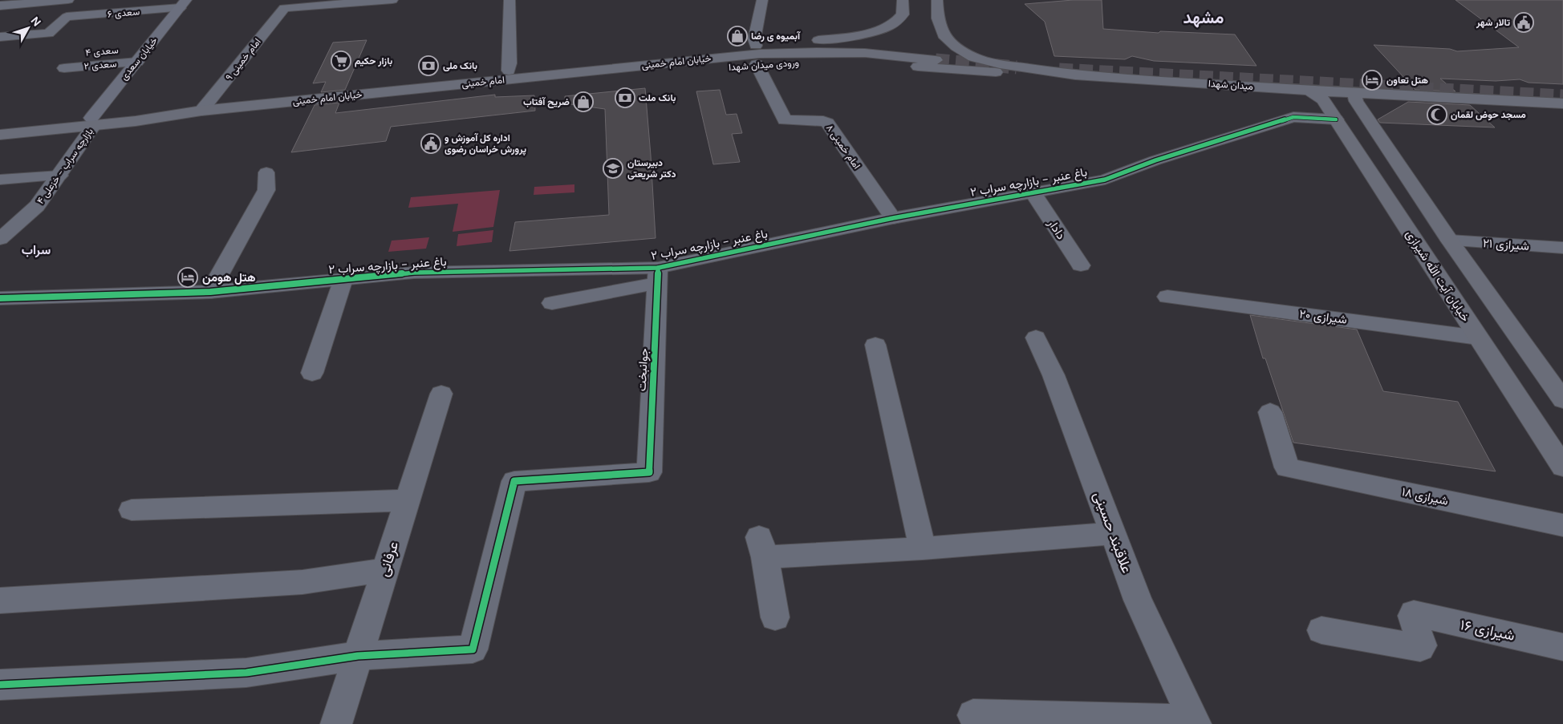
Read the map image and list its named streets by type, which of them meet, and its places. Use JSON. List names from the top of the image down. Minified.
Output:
{"streets":{"main road":["خیابان سعدی","خیابان امام خمینی","ورودی میدان شهدا","امام خمینی","میدان شهدا","خیابان آیت الله شیرازی"],"street":["سعدی ۶","امام خمینی ۹","سعدی ۲","امام خمینی ۸","بازارچه سراب - خزعلی ۴","باغ عنبر - بازارچه سراب ۲","دادار","شیرازی ۲۱","شیرازی ۲۰","جوانبخت","شیرازی ۱۸","علاقبند حسینی","عرفانی","شیرازی ۱۶"]},"crossings":[["سعدی ۶","خیابان سعدی"],["خیابان سعدی","خیابان امام خمینی"],["خیابان سعدی","سعدی ۲"],["خیابان سعدی","بازارچه سراب - خزعلی ۴"],["امام خمینی ۹","خیابان امام خمینی"],["خیابان امام خمینی","ورودی میدان شهدا"],["خیابان امام خمینی","امام خمینی"],["خیابان امام خمینی","بازارچه سراب - خزعلی ۴"],["ورودی میدان شهدا","امام خمینی"],["ورودی میدان شهدا","میدان شهدا"],["ورودی میدان شهدا","امام خمینی ۸"],["میدان شهدا","خیابان آیت الله شیرازی"],["امام خمینی ۸","باغ عنبر - بازارچه سراب ۲"],["باغ عنبر - بازارچه سراب ۲","دادار"],["باغ عنبر - بازارچه سراب ۲","خیابان آیت الله شیرازی"],["باغ عنبر - بازارچه سراب ۲","جوانبخت"],["خیابان آیت الله شیرازی","شیرازی ۲۰"],["جوانبخت","عرفانی"]],"districts":["مشهد","سراب"],"places":{"public building":["تالار شهر","اداره کل آموزش و پرورش خراسان رضوی"],"shop":["آبمیوه ی رضا","ضریح آفتاب"],"supermarket":["بازار حکیم"],"bank":["بانک ملی","بانک ملت"],"hotel":["هتل تعاون","هتل هومن"],"mosque":["مسجد حوض لقمان"],"school or university":["دبیرستان دکتر شریعتی"]},"north":"top right"}
